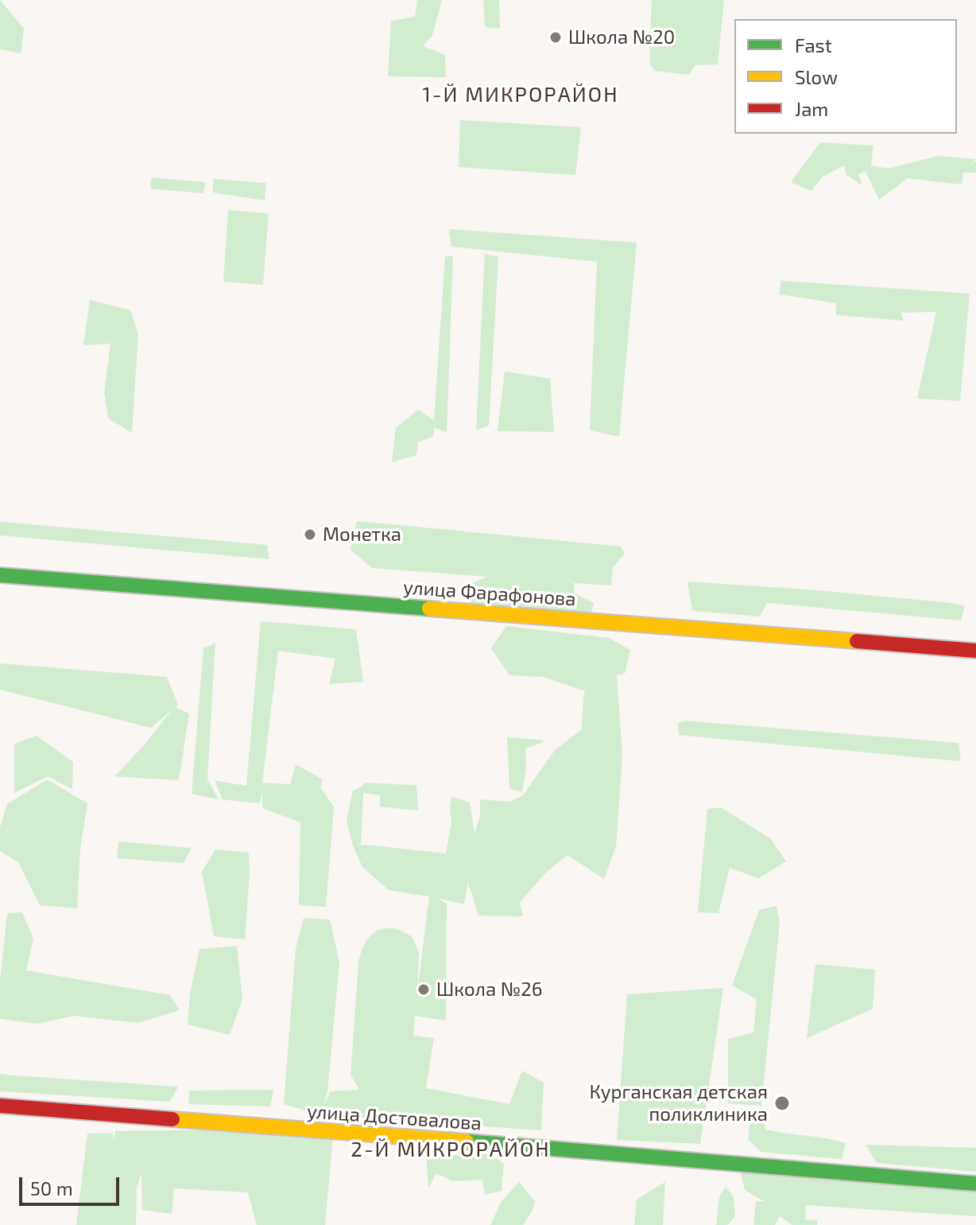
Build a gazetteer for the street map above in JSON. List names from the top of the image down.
{
  "streets": {
    "street": ["улица Фарафонова", "улица Достовалова"]
  },
  "districts": ["1-Й МИКРОРАЙОН", "2-Й МИКРОРАЙОН"],
  "places": [
    "Школа №20",
    "Монетка",
    "Школа №26",
    "Курганская детская поликлиника"
  ],
  "legend": ["Fast", "Slow", "Jam"],
  "scale_bar": "50 m"
}
